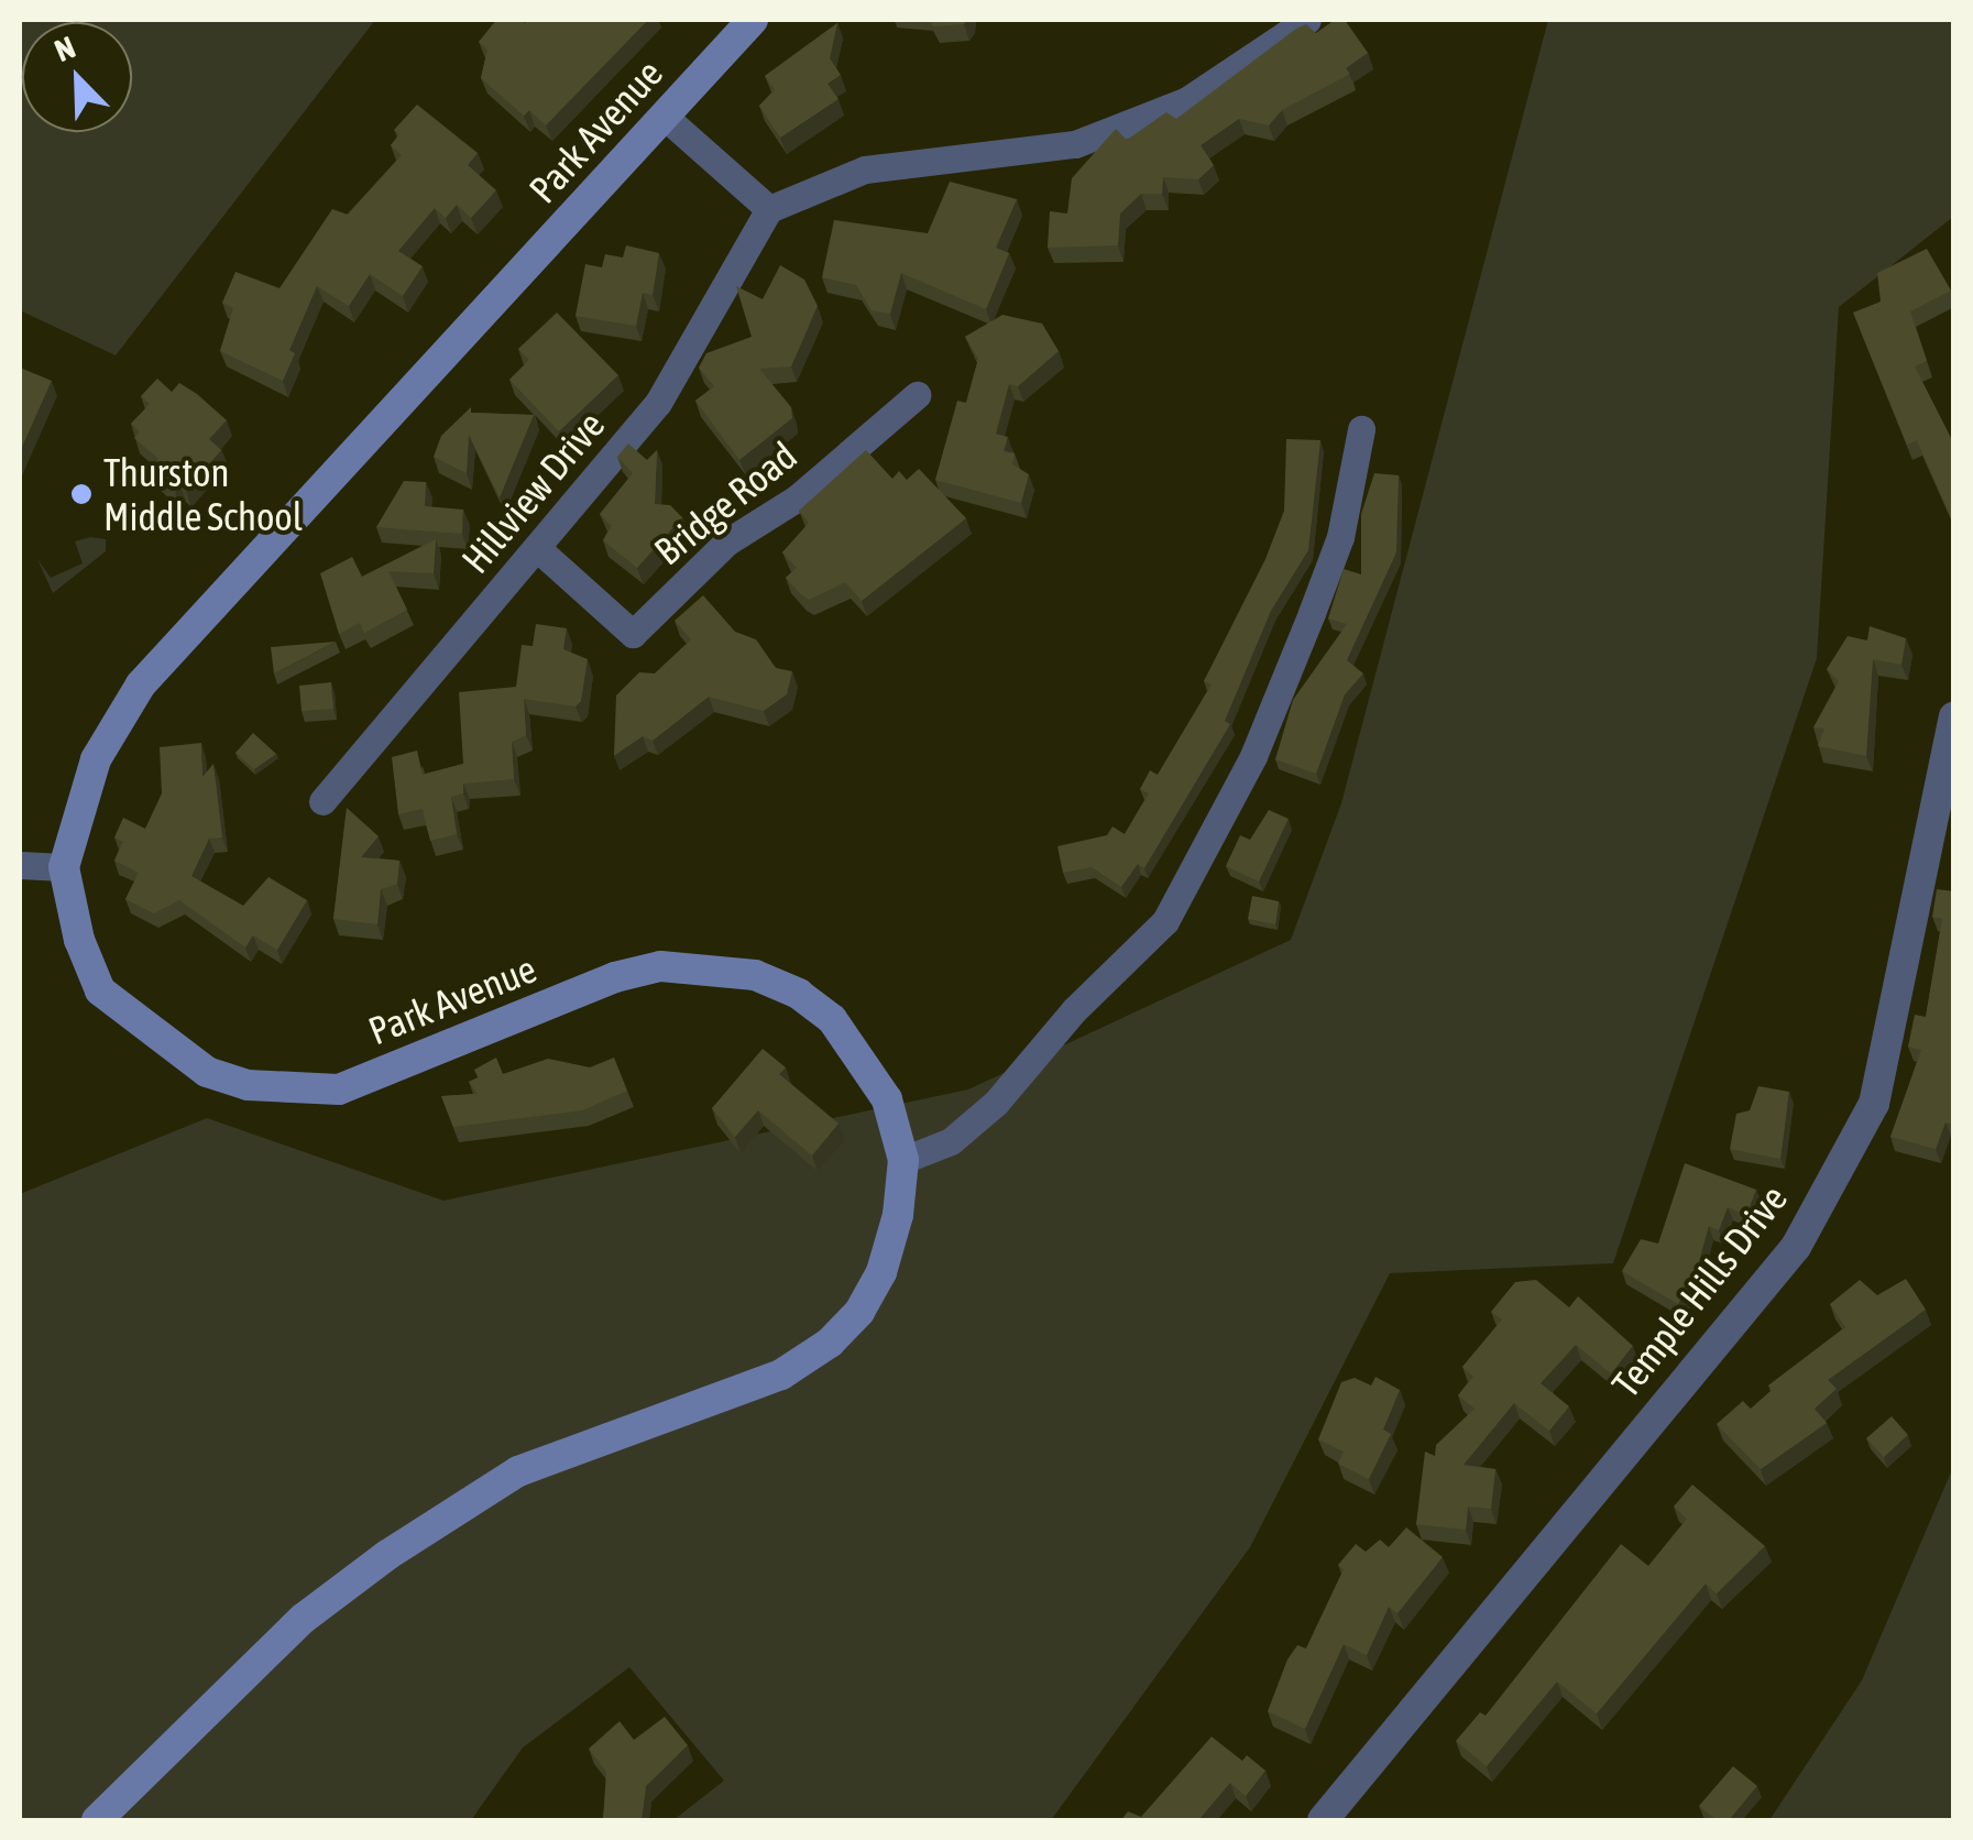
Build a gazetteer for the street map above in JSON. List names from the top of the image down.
{
  "streets": {
    "main road": ["Park Avenue"],
    "street": ["Hillview Drive", "Bridge Road", "Temple Hills Drive"]
  },
  "crossings": [
    ["Hillview Drive", "Bridge Road"]
  ],
  "places": ["Thurston Middle School"],
  "north": "top left"
}
